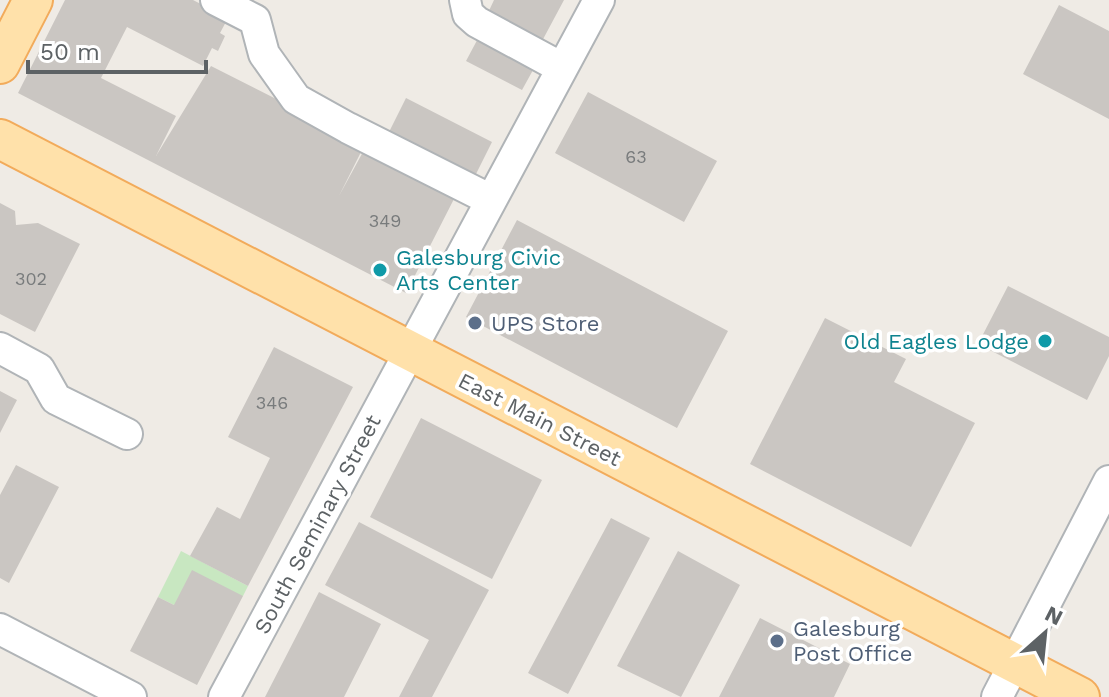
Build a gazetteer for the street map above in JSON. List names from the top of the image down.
{
  "streets": {
    "main road": ["East Main Street"],
    "street": ["South Seminary Street"]
  },
  "crossings": [
    ["East Main Street", "South Seminary Street"]
  ],
  "places": [
    "Galesburg Civic Arts Center",
    "UPS Store",
    "Old Eagles Lodge",
    "Galesburg Post Office"
  ],
  "house_numbers": [
    "63",
    "349",
    "302",
    "346"
  ],
  "scale_bar": "50 m",
  "north": "top right"
}
